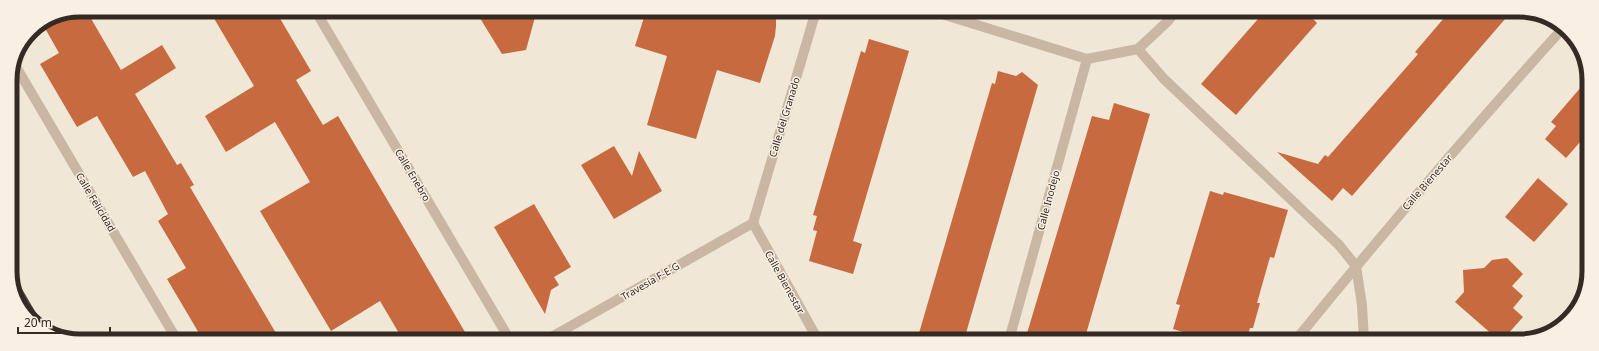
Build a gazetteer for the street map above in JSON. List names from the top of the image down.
{
  "streets": {
    "street": [
      "Calle del Granado",
      "Calle Enebro",
      "Calle Bienestar",
      "Calle Inodejo",
      "Calle Felicidad",
      "Travesía F-E-G"
    ]
  },
  "crossings": [
    ["Calle del Granado", "Calle Bienestar"],
    ["Calle del Granado", "Travesía F-E-G"],
    ["Calle Bienestar", "Travesía F-E-G"]
  ],
  "scale_bar": "20 m"
}
